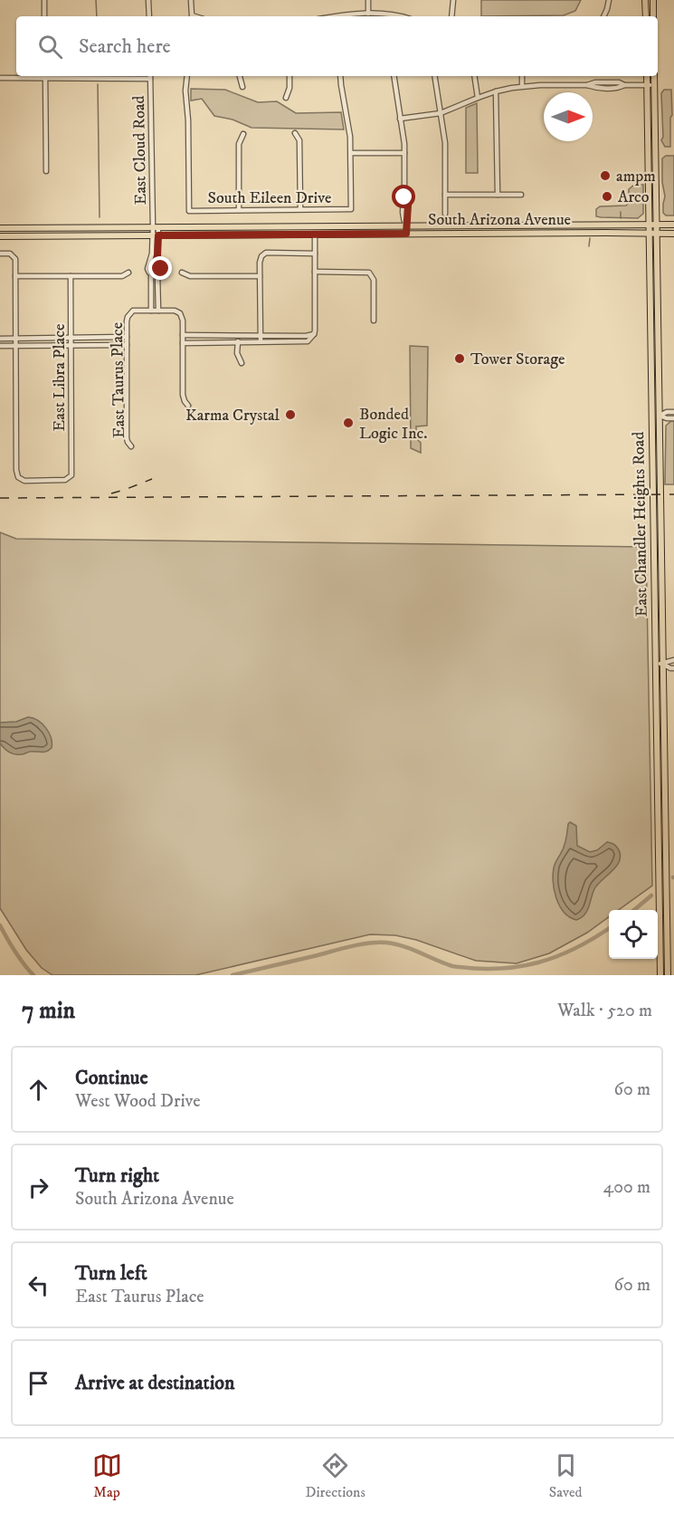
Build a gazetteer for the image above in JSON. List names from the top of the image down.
{
  "streets": {
    "main road": ["South Arizona Avenue", "East Chandler Heights Road"],
    "street": [
      "East Cloud Road",
      "South Eileen Drive",
      "East Libra Place",
      "East Taurus Place"
    ]
  },
  "crossings": [
    ["East Cloud Road", "South Arizona Avenue"],
    ["South Arizona Avenue", "East Chandler Heights Road"]
  ],
  "places": [
    "ampm",
    "Arco",
    "Tower Storage",
    "Karma Crystal",
    "Bonded Logic Inc."
  ],
  "north": "right",
  "page": {
    "search": "Search here",
    "heading": ["7 min", "Walk · 520 m"],
    "list": [
      ["Continue", "West Wood Drive", "60 m"],
      ["Turn right", "South Arizona Avenue", "400 m"],
      ["Turn left", "East Taurus Place", "60 m"],
      "Arrive at destination"
    ],
    "nav": ["Map", "Directions", "Saved"]
  }
}
